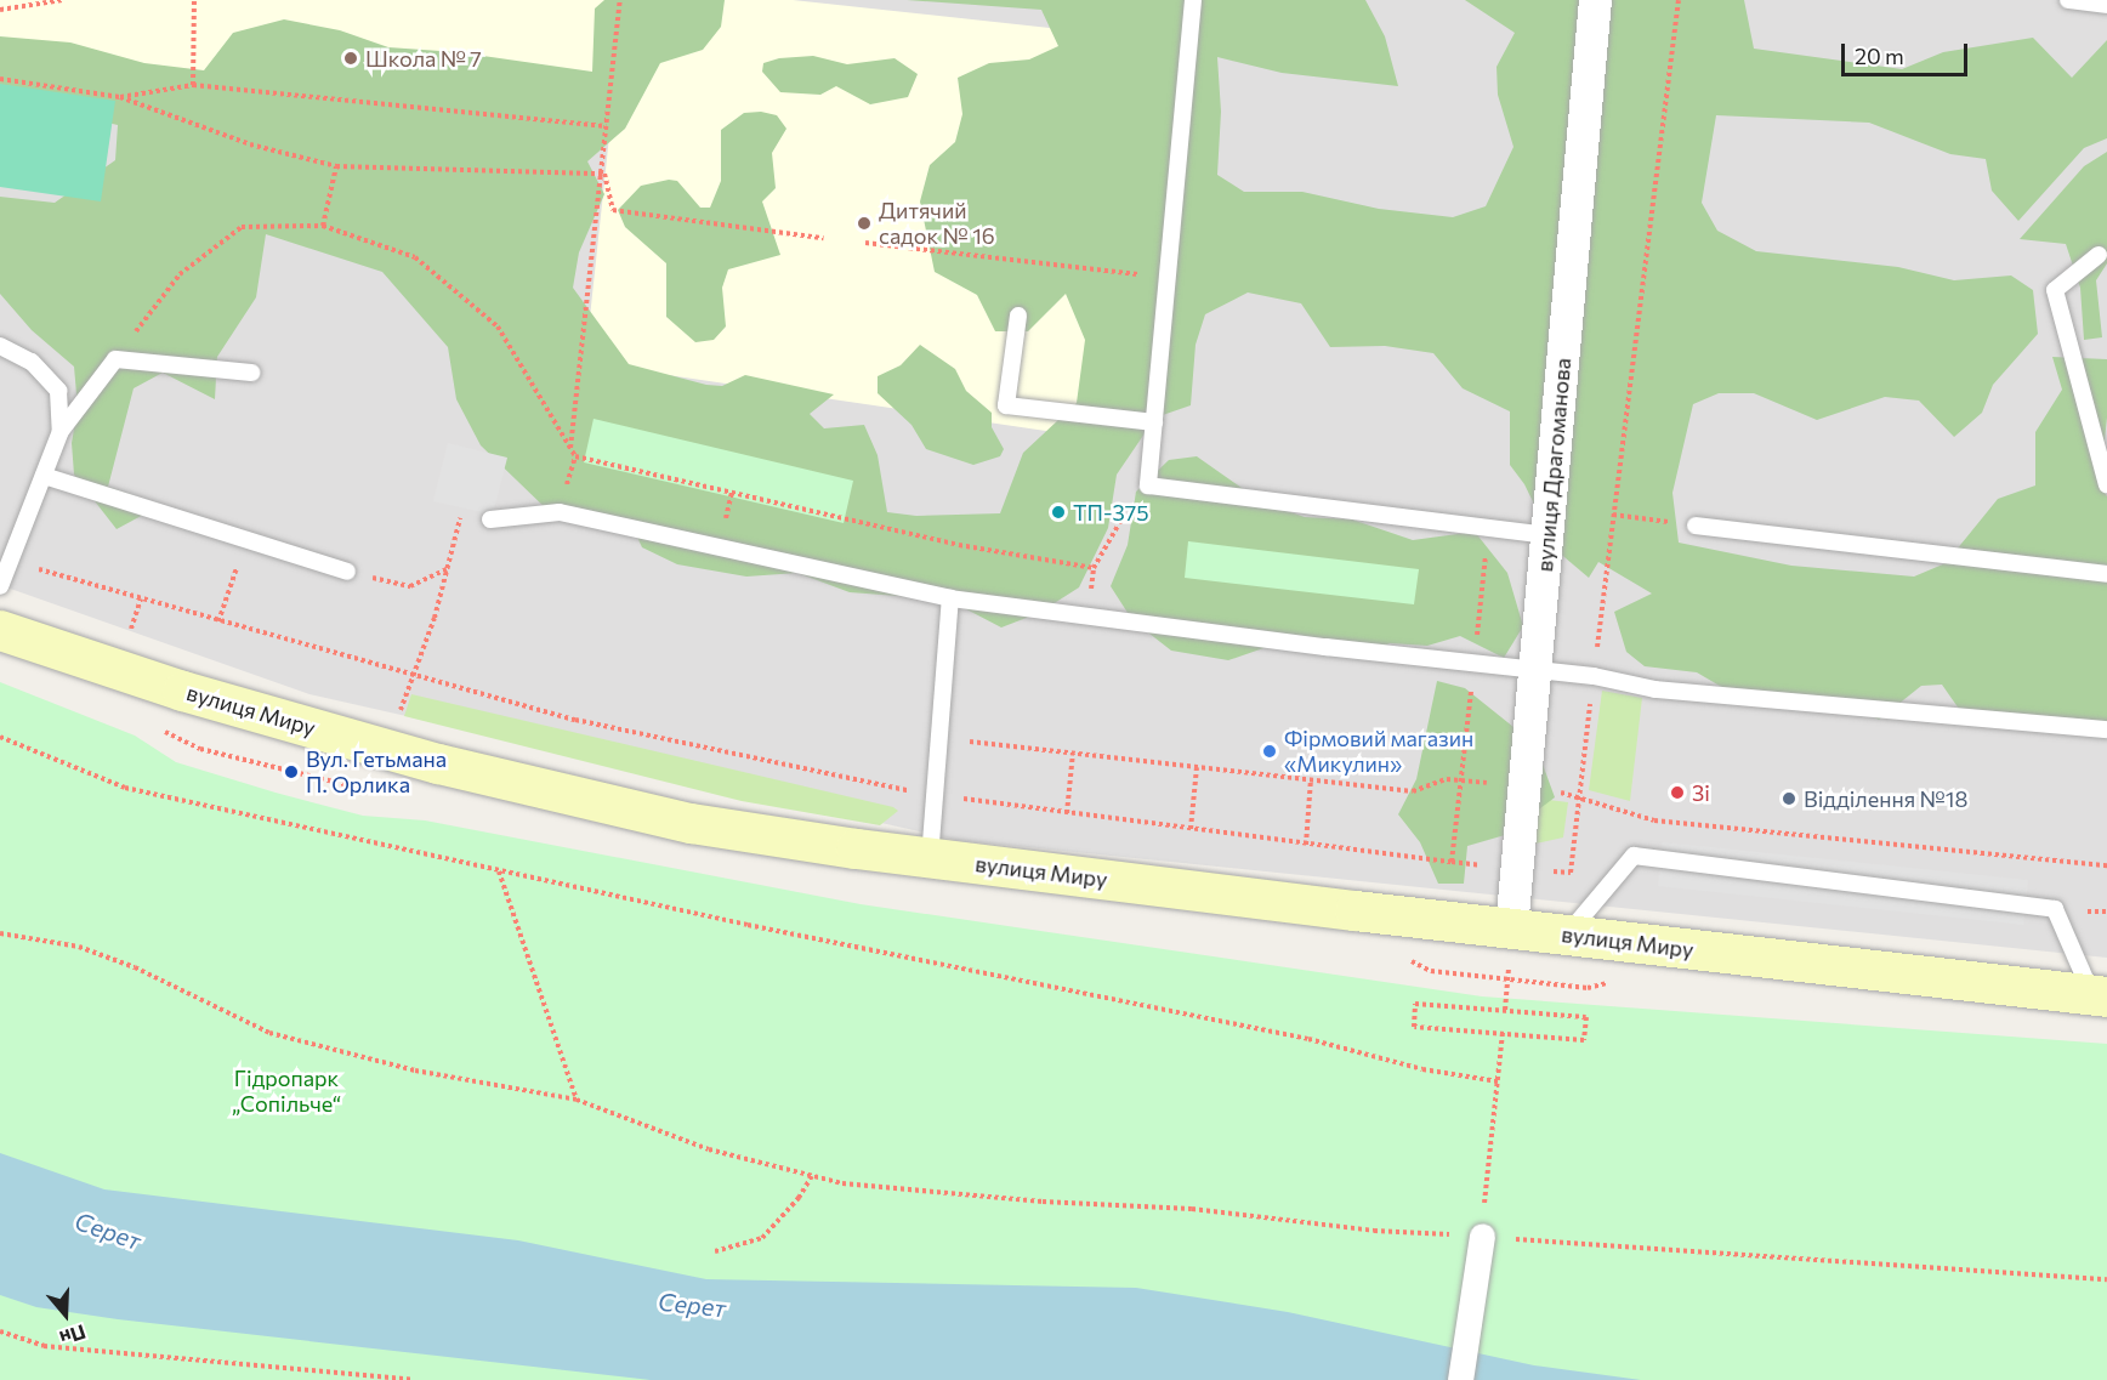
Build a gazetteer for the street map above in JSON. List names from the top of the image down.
{
  "streets": {
    "main road": ["вулиця Миру"],
    "street": ["вулиця Драгоманова"]
  },
  "crossings": [
    ["вулиця Драгоманова", "вулиця Миру"]
  ],
  "water": ["Серет"],
  "parks": ["Гідропарк „Сопільче“"],
  "places": [
    "Школа № 7",
    "Дитячий садок № 16",
    "ТП-375",
    "Фірмовий магазин «Микулин»",
    "Вул. Гетьмана П. Орлика",
    "3і",
    "Відділення №18"
  ],
  "scale_bar": "20 m",
  "north": "bottom"
}
